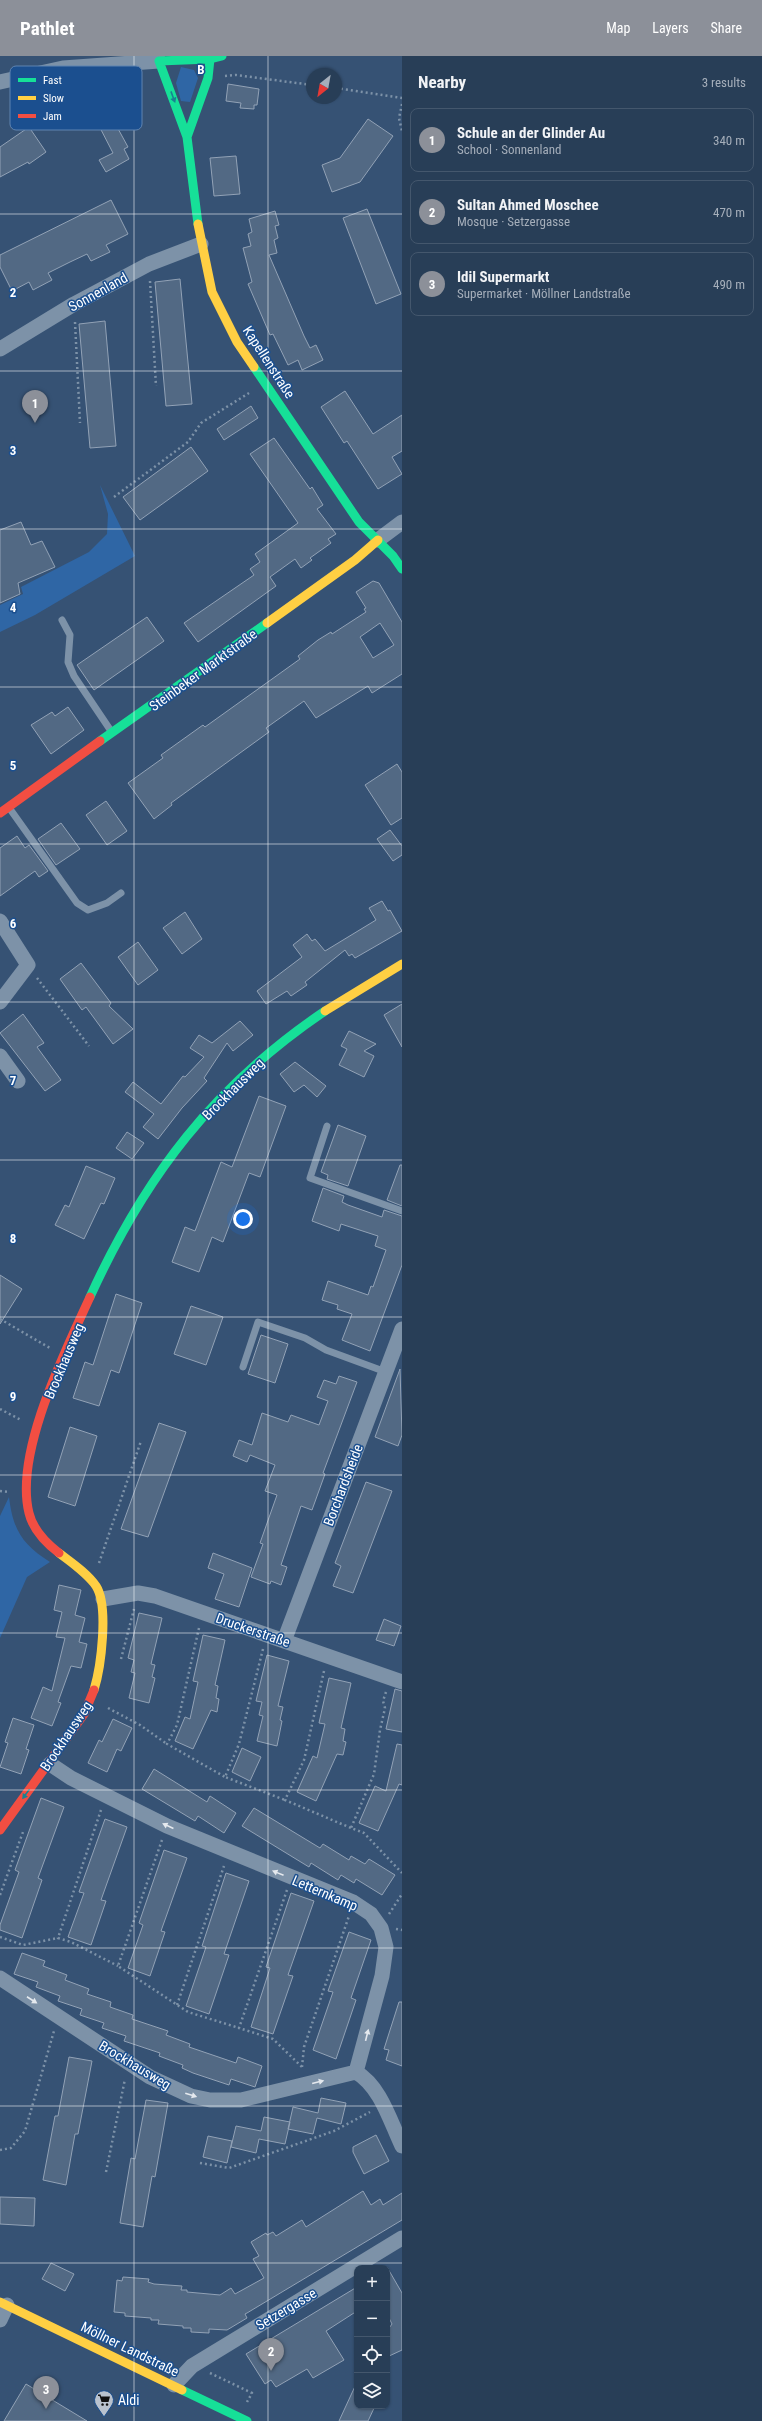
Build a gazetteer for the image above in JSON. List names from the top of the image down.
{
  "streets": {
    "street": [
      "Sonnenland",
      "Kapellenstraße",
      "Steinbeker Marktstraße",
      "Brockhausweg",
      "Borchardsheide",
      "Druckerstraße",
      "Letternkamp",
      "Setzergasse",
      "Möllner Landstraße"
    ]
  },
  "crossings": [
    ["Sonnenland", "Kapellenstraße"],
    ["Kapellenstraße", "Steinbeker Marktstraße"],
    ["Brockhausweg", "Druckerstraße"],
    ["Brockhausweg", "Letternkamp"],
    ["Borchardsheide", "Druckerstraße"],
    ["Setzergasse", "Möllner Landstraße"]
  ],
  "places": {
    "supermarket": ["Aldi"]
  },
  "legend": ["Fast", "Slow", "Jam"],
  "north": "bottom left",
  "page": {
    "header": "Pathlet",
    "nav": ["Map", "Layers", "Share"],
    "heading": ["Nearby", "3 results"],
    "list": [
      {
        "mark": "1",
        "name": "Schule an der Glinder Au",
        "note": "School · Sonnenland",
        "value": "340 m"
      },
      {
        "mark": "2",
        "name": "Sultan Ahmed Moschee",
        "note": "Mosque · Setzergasse",
        "value": "470 m"
      },
      {
        "mark": "3",
        "name": "Idil Supermarkt",
        "note": "Supermarket · Möllner Landstraße",
        "value": "490 m"
      }
    ],
    "pins": ["1", "2", "3"],
    "map_buttons": ["+", "−"]
  },
  "grid": {
    "columns": ["B"],
    "rows": [
      "2",
      "3",
      "4",
      "5",
      "6",
      "7",
      "8",
      "9"
    ]
  }
}
